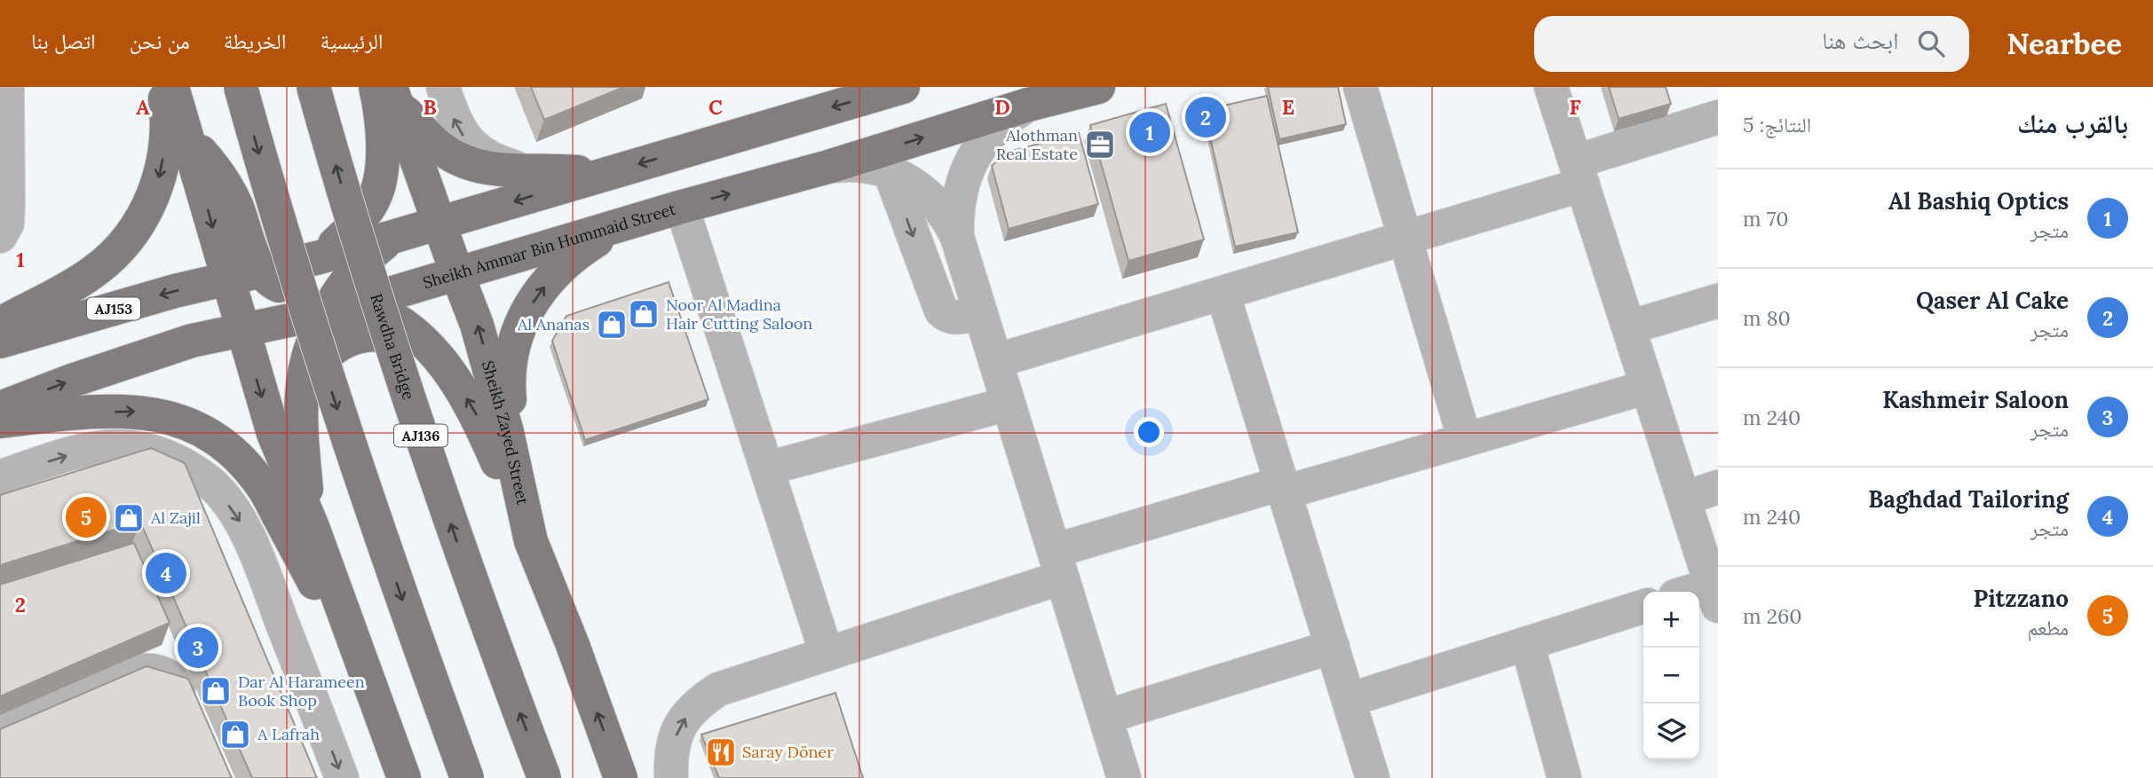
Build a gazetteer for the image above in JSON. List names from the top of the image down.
{
  "streets": {
    "main road": [
      "Sheikh Ammar Bin Hummaid Street",
      "AJ153",
      "Rawdha Bridge",
      "Sheikh Zayed Street",
      "AJ136"
    ]
  },
  "crossings": [
    ["Sheikh Ammar Bin Hummaid Street", "Sheikh Zayed Street"]
  ],
  "places": {
    "office": ["Alothman Real Estate"],
    "shop": [
      "Noor Al Madina Hair Cutting Saloon",
      "Al Ananas",
      "Al Zajil",
      "Dar Al Harameen Book Shop",
      "A Lafrah"
    ],
    "restaurant": ["Saray Döner"]
  },
  "page": {
    "header": "Nearbee",
    "search": "ابحث هنا",
    "nav": [
      "الرئيسية",
      "الخريطة",
      "من نحن",
      "اتصل بنا"
    ],
    "heading": ["بالقرب منك", "النتائج: 5"],
    "pins": [
      "2",
      "1",
      "5",
      "4",
      "3"
    ],
    "list": [
      {
        "mark": "1",
        "name": "Al Bashiq Optics",
        "note": "متجر",
        "value": "70 m"
      },
      {
        "mark": "2",
        "name": "Qaser Al Cake",
        "note": "متجر",
        "value": "80 m"
      },
      {
        "mark": "3",
        "name": "Kashmeir Saloon",
        "note": "متجر",
        "value": "240 m"
      },
      {
        "mark": "4",
        "name": "Baghdad Tailoring",
        "note": "متجر",
        "value": "240 m"
      },
      {
        "mark": "5",
        "name": "Pitzzano",
        "note": "مطعم",
        "value": "260 m"
      }
    ],
    "map_buttons": ["+", "−"]
  },
  "grid": {
    "columns": [
      "A",
      "B",
      "C",
      "D",
      "E",
      "F"
    ],
    "rows": ["1", "2"]
  }
}
